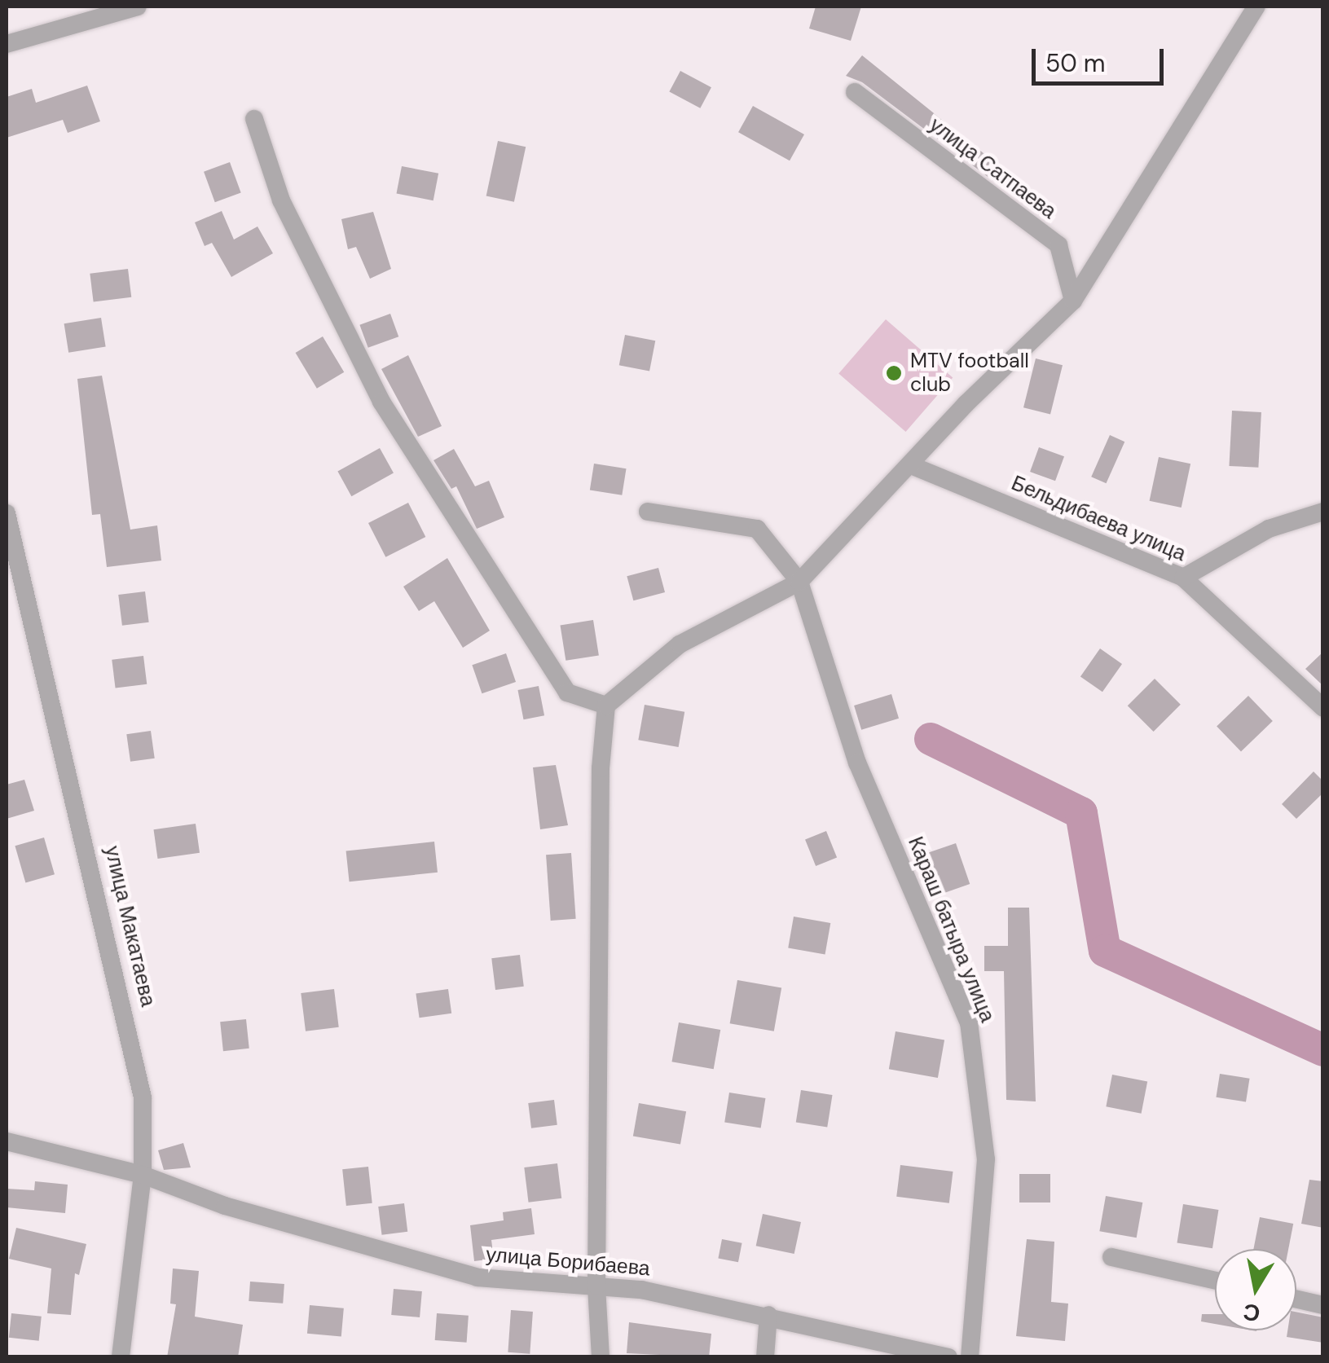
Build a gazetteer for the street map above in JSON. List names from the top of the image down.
{
  "streets": {
    "street": [
      "улица Сатпаева",
      "Бельдибаева улица",
      "улица Макатаева",
      "Караш батыра улица",
      "улица Борибаева"
    ]
  },
  "crossings": [
    ["улица Макатаева", "улица Борибаева"]
  ],
  "places": ["MTV football club"],
  "scale_bar": "50 m",
  "north": "bottom"
}
